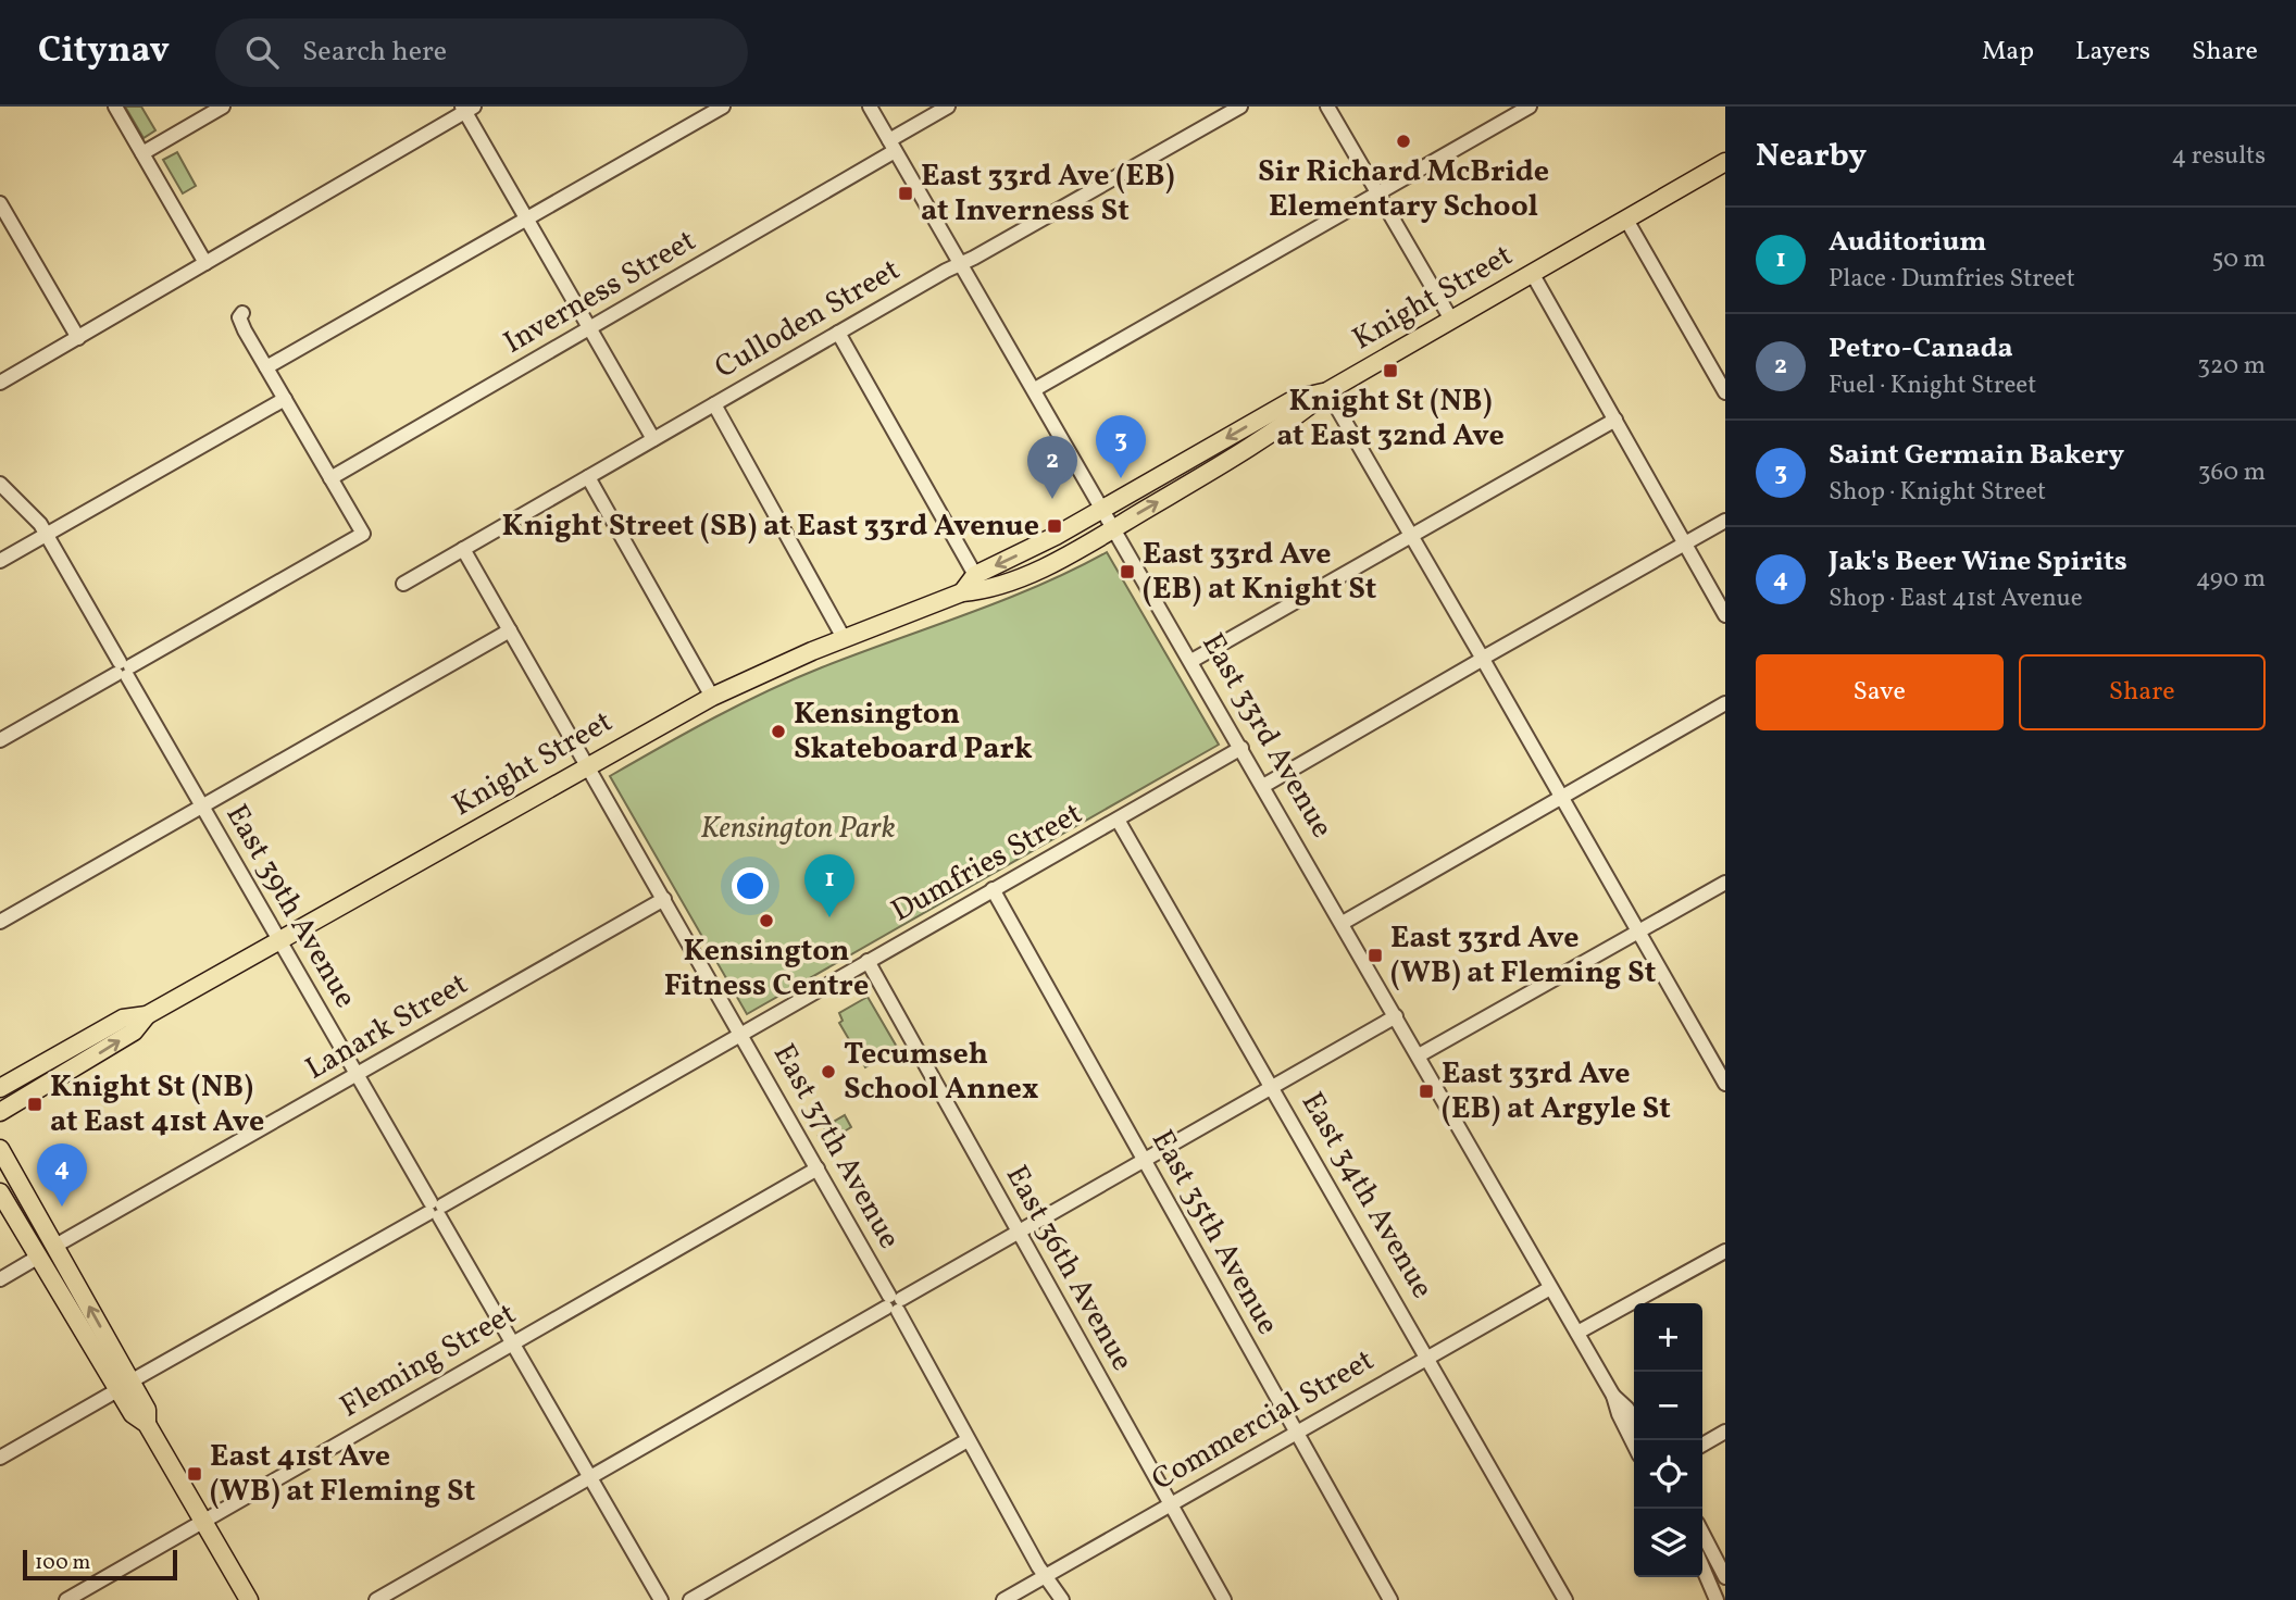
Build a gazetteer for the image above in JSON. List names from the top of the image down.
{
  "streets": {
    "main road": ["Knight Street"],
    "street": [
      "Inverness Street",
      "Culloden Street",
      "East 33rd Avenue",
      "Dumfries Street",
      "East 39th Avenue",
      "Lanark Street",
      "East 37th Avenue",
      "East 34th Avenue",
      "East 35th Avenue",
      "East 36th Avenue",
      "Fleming Street",
      "Commercial Street"
    ]
  },
  "crossings": [
    ["Inverness Street", "East 33rd Avenue"],
    ["Knight Street", "East 33rd Avenue"],
    ["Knight Street", "East 39th Avenue"],
    ["Knight Street", "East 37th Avenue"],
    ["Culloden Street", "East 33rd Avenue"],
    ["Culloden Street", "East 37th Avenue"],
    ["East 33rd Avenue", "Dumfries Street"],
    ["East 33rd Avenue", "Commercial Street"],
    ["Dumfries Street", "East 39th Avenue"],
    ["Dumfries Street", "East 37th Avenue"],
    ["Dumfries Street", "East 34th Avenue"],
    ["Dumfries Street", "East 35th Avenue"],
    ["Dumfries Street", "East 36th Avenue"],
    ["East 39th Avenue", "Lanark Street"],
    ["East 39th Avenue", "Fleming Street"],
    ["Lanark Street", "East 37th Avenue"],
    ["East 37th Avenue", "Fleming Street"],
    ["East 37th Avenue", "Commercial Street"],
    ["East 34th Avenue", "Commercial Street"],
    ["East 35th Avenue", "Commercial Street"],
    ["East 36th Avenue", "Commercial Street"]
  ],
  "parks": ["Kensington Park"],
  "places": {
    "other": [
      "Sir Richard McBride Elementary School",
      "Kensington Skateboard Park",
      "Kensington Fitness Centre",
      "Tecumseh School Annex"
    ],
    "transit": [
      "East 33rd Ave (EB) at Inverness St",
      "Knight St (NB) at East 32nd Ave",
      "Knight Street (SB) at East 33rd Avenue",
      "East 33rd Ave (EB) at Knight St",
      "East 33rd Ave (WB) at Fleming St",
      "East 33rd Ave (EB) at Argyle St",
      "Knight St (NB) at East 41st Ave",
      "East 41st Ave (WB) at Fleming St"
    ]
  },
  "scale_bar": "100 m",
  "page": {
    "header": "Citynav",
    "search": "Search here",
    "nav": ["Map", "Layers", "Share"],
    "heading": ["Nearby", "4 results"],
    "list": [
      {
        "mark": "1",
        "name": "Auditorium",
        "note": "Place · Dumfries Street",
        "value": "50 m"
      },
      {
        "mark": "2",
        "name": "Petro-Canada",
        "note": "Fuel · Knight Street",
        "value": "320 m"
      },
      {
        "mark": "3",
        "name": "Saint Germain Bakery",
        "note": "Shop · Knight Street",
        "value": "360 m"
      },
      {
        "mark": "4",
        "name": "Jak's Beer Wine Spirits",
        "note": "Shop · East 41st Avenue",
        "value": "490 m"
      }
    ],
    "pins": [
      "3",
      "2",
      "1",
      "4"
    ],
    "buttons": ["Save", "Share"],
    "map_buttons": ["+", "−"],
    "scale": "100 m"
  }
}
